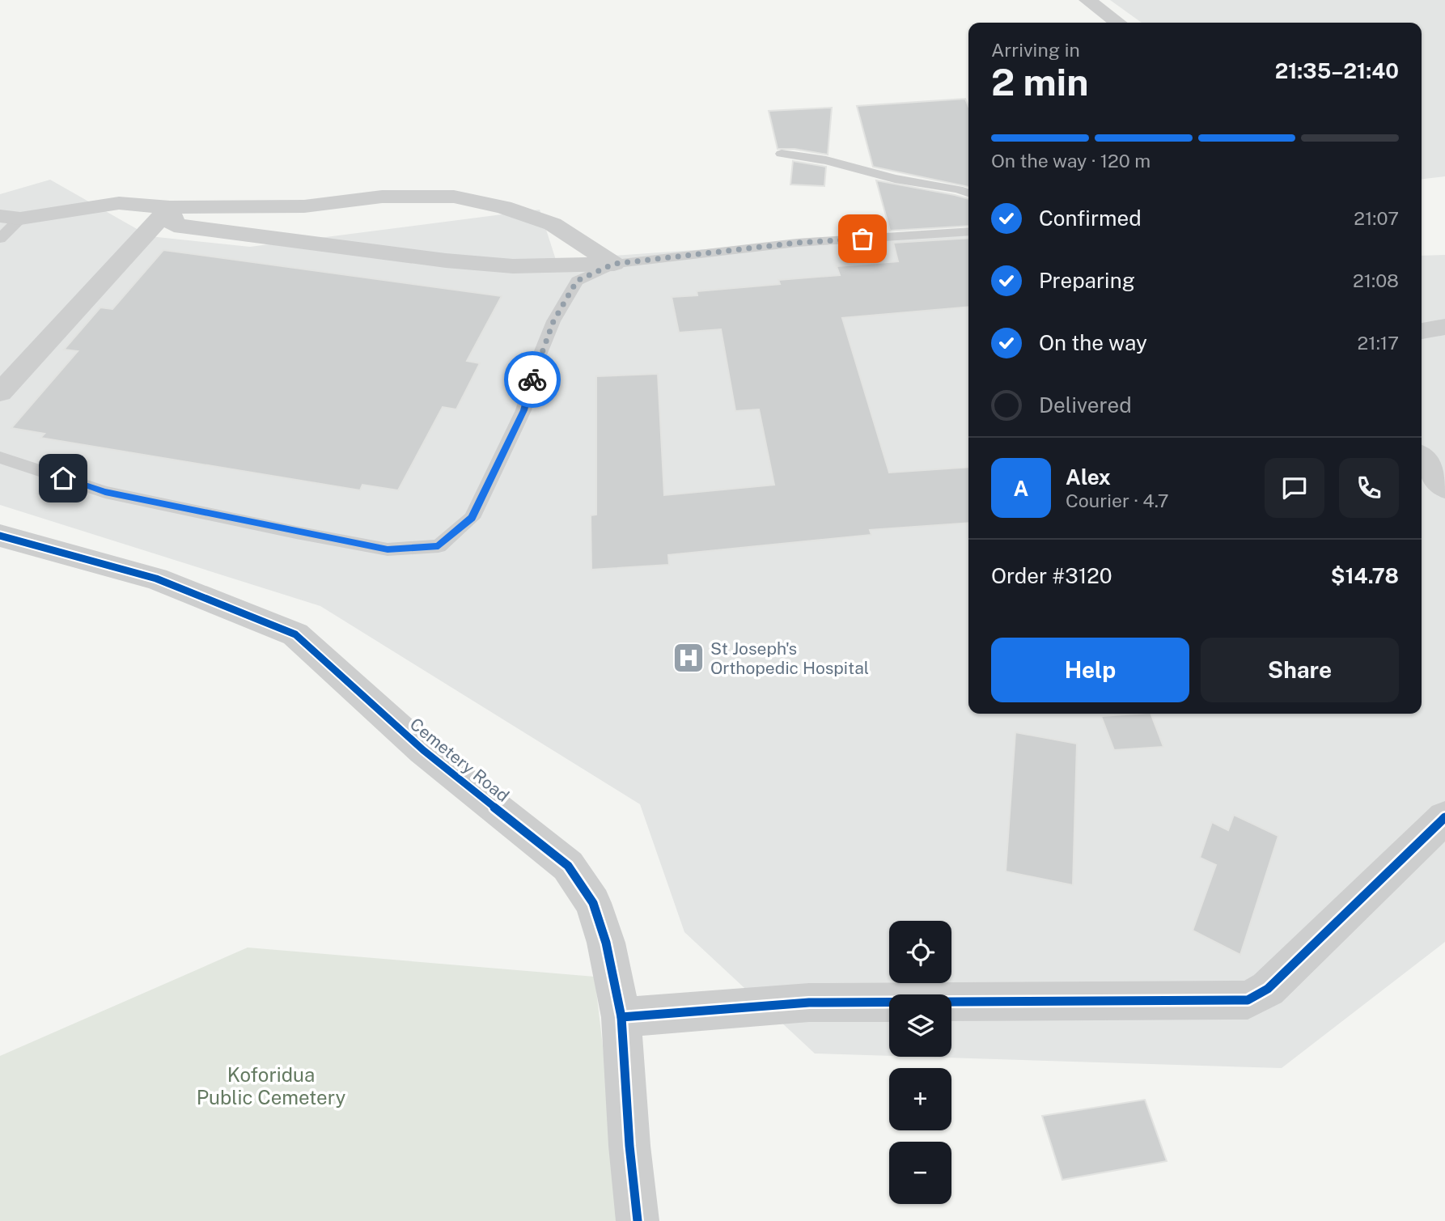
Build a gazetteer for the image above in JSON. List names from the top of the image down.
{
  "streets": {
    "street": ["Cemetery Road"]
  },
  "parks": ["Koforidua Public Cemetery"],
  "places": {
    "hospital": ["St Joseph's Orthopedic Hospital"]
  },
  "page": {
    "heading": ["2 min", "Arriving in", "21:35–21:40"],
    "panel": [
      "Alex",
      "Courier · 4.7",
      "Order #3120",
      "$14.78"
    ],
    "bar": "On the way · 120 m",
    "list": [
      ["Confirmed", "21:07"],
      ["Preparing", "21:08"],
      ["On the way", "21:17"],
      "Delivered"
    ],
    "round": "A",
    "buttons": ["Help", "Share"],
    "map_buttons": ["+", "−"]
  }
}
